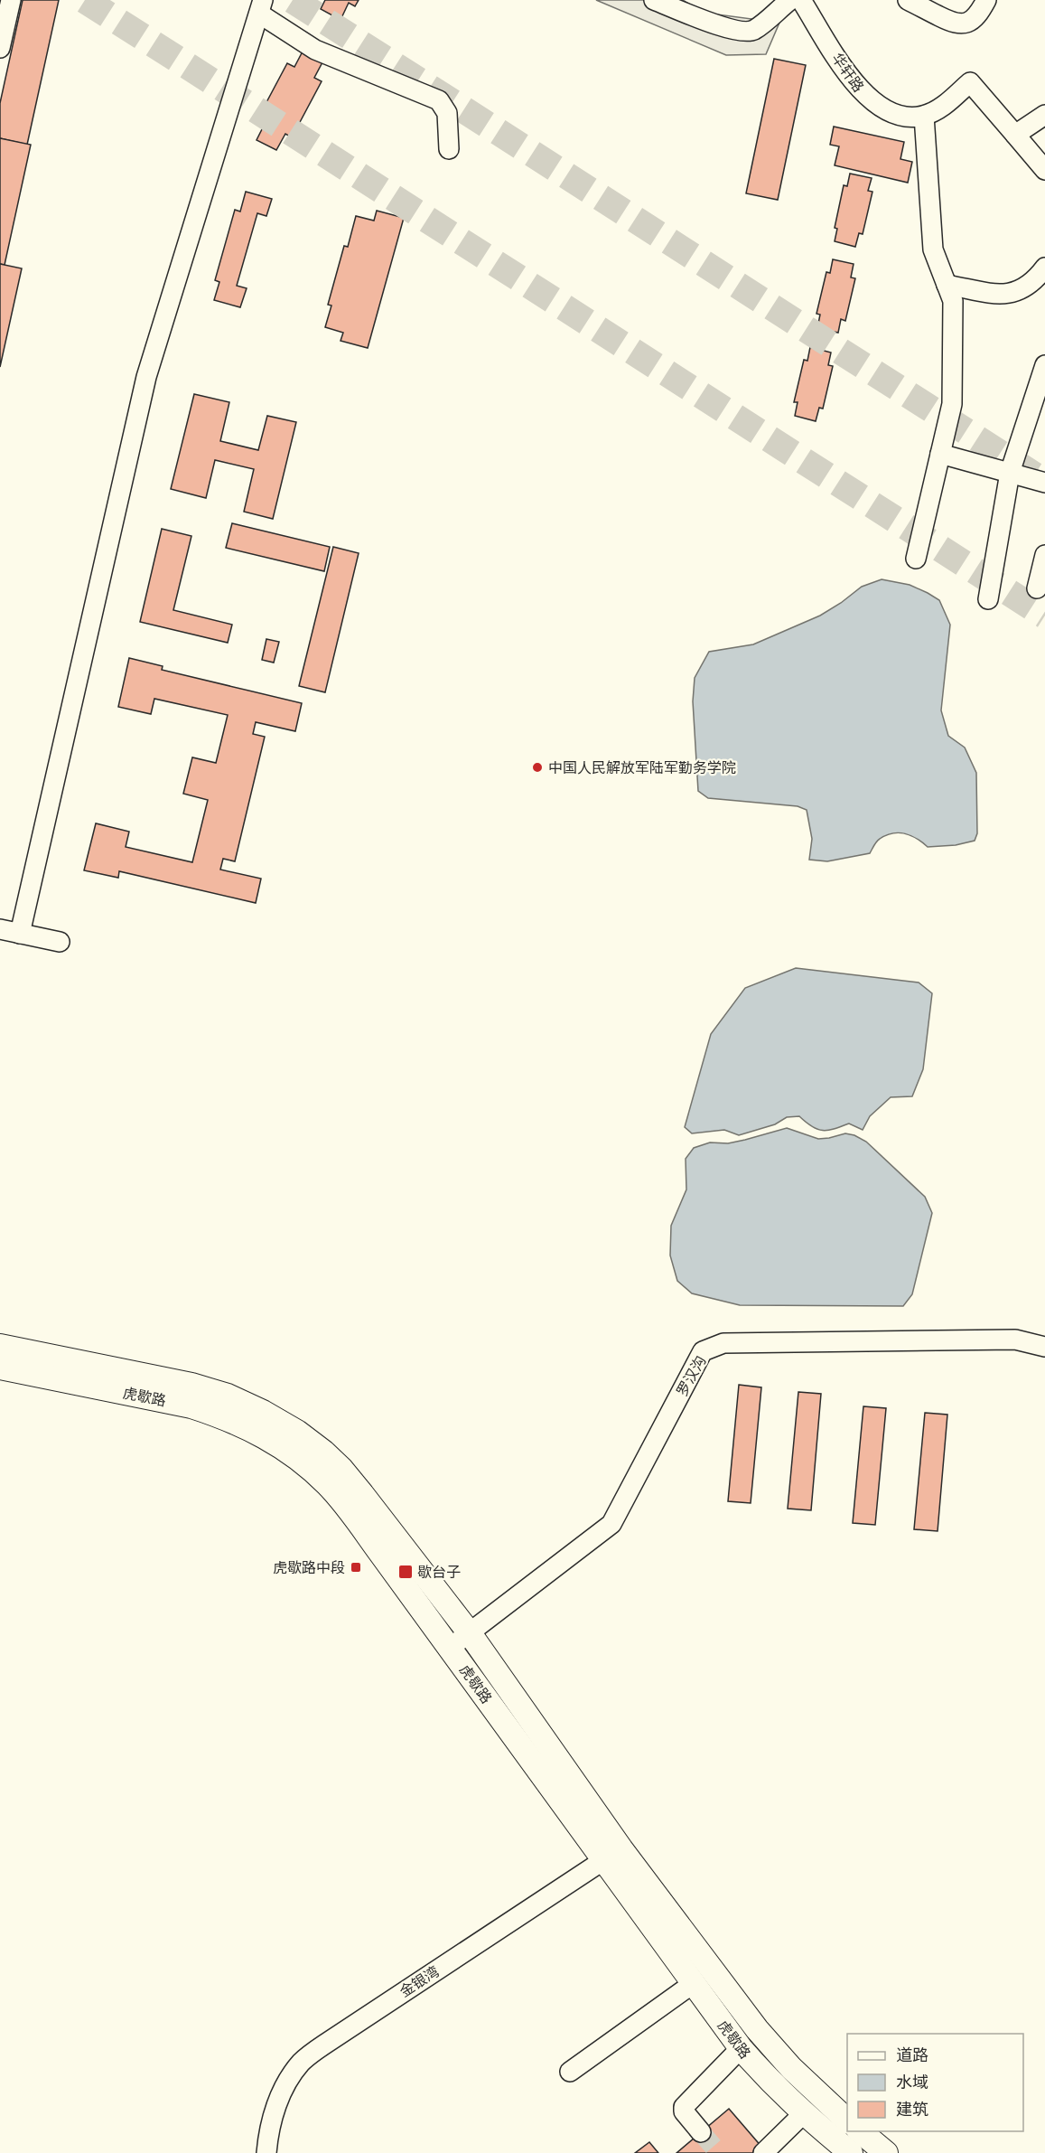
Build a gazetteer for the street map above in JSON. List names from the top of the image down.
{
  "streets": {
    "main road": ["虎歇路"],
    "street": ["华轩路", "罗汉沟", "金银湾"]
  },
  "crossings": [
    ["罗汉沟", "虎歇路"],
    ["虎歇路", "金银湾"]
  ],
  "places": {
    "other": ["中国人民解放军陆军勤务学院"],
    "transit": ["虎歇路中段", "歇台子"]
  },
  "legend": ["道路", "水域", "建筑"]
}
